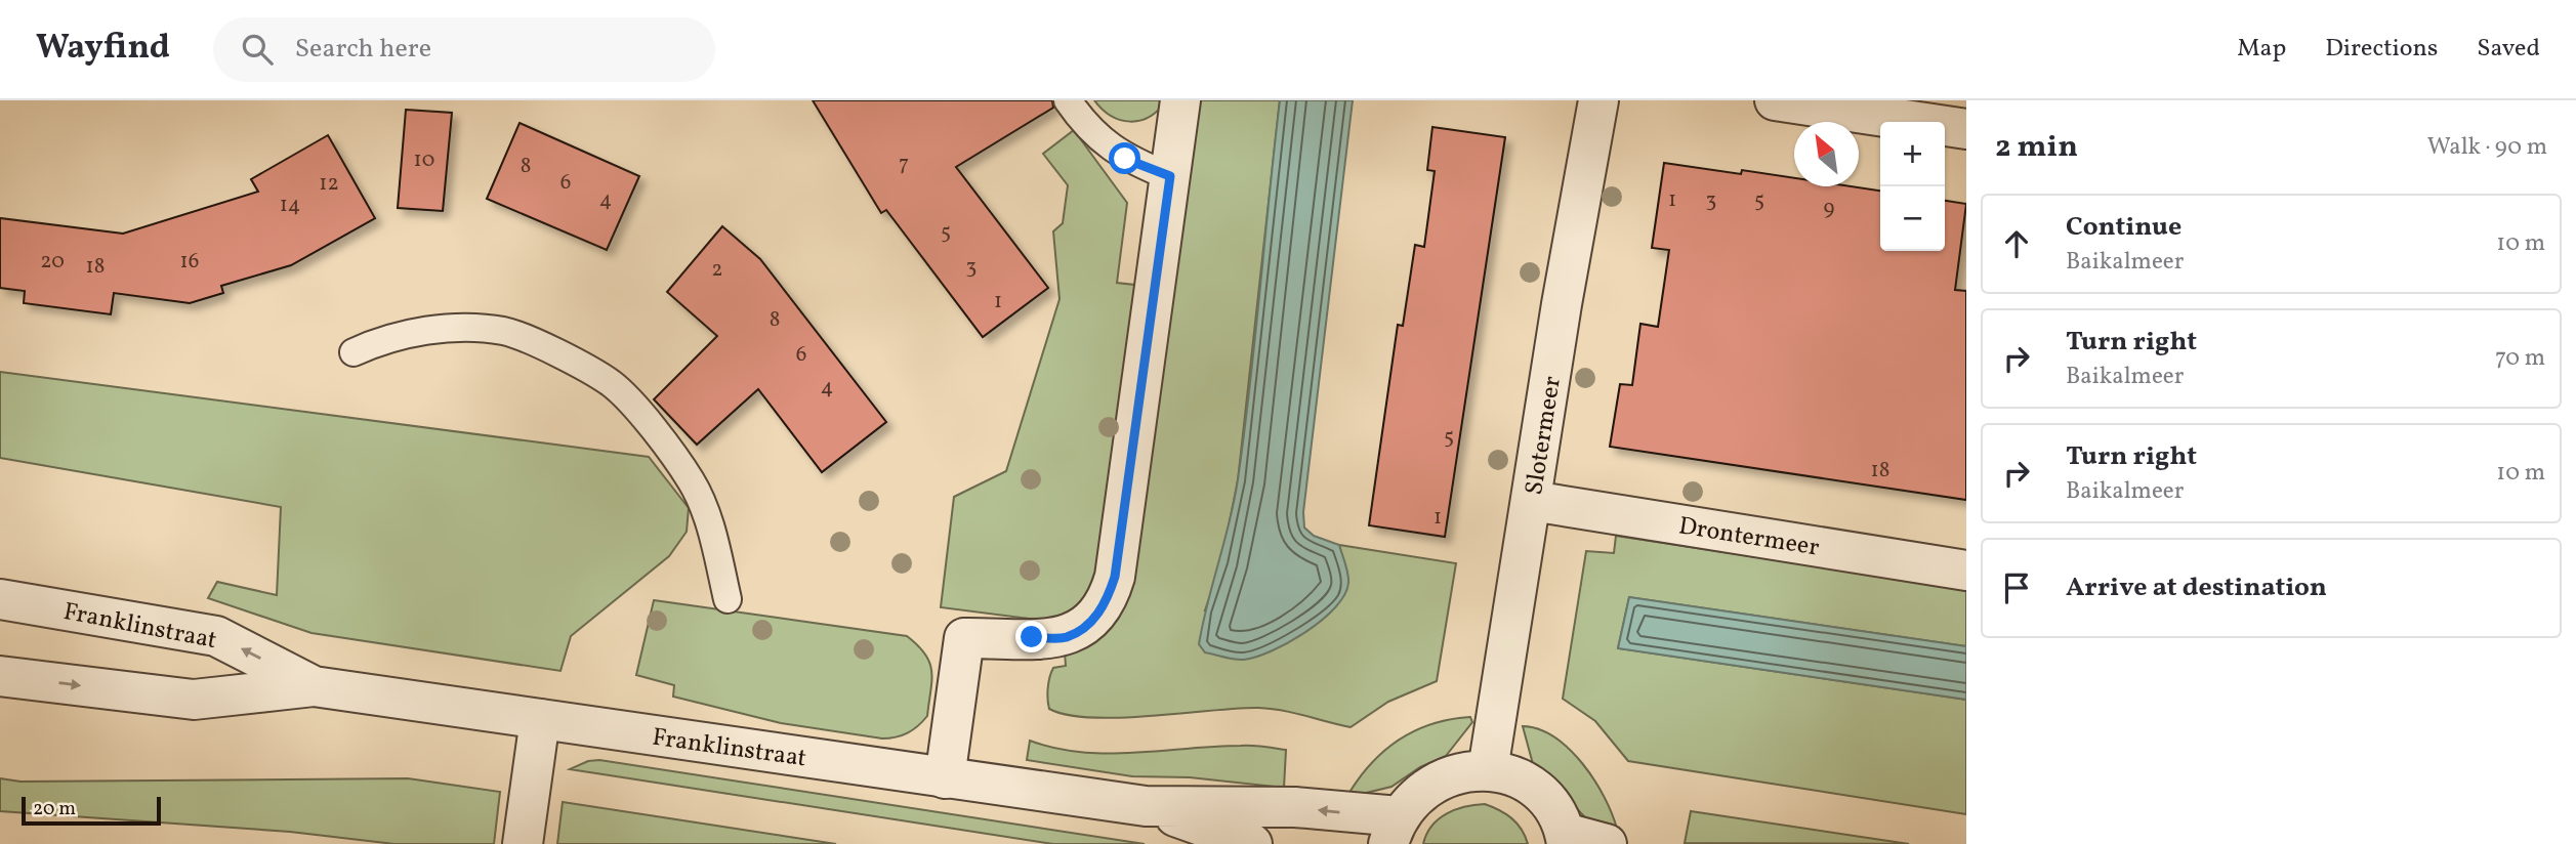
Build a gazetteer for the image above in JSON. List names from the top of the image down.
{
  "streets": {
    "street": ["Slotermeer", "Drontermeer", "Franklinstraat"]
  },
  "crossings": [
    ["Slotermeer", "Drontermeer"]
  ],
  "house_numbers": [
    "10",
    "7",
    "8",
    "6",
    "12",
    "4",
    "1",
    "3",
    "5",
    "14",
    "9",
    "5",
    "20",
    "16",
    "18",
    "3",
    "2",
    "1",
    "8",
    "6",
    "4",
    "5",
    "18",
    "1"
  ],
  "scale_bar": "20 m",
  "north": "top left",
  "page": {
    "header": "Wayfind",
    "search": "Search here",
    "nav": ["Map", "Directions", "Saved"],
    "heading": ["2 min", "Walk · 90 m"],
    "map_buttons": ["+", "−"],
    "list": [
      ["Continue", "Baikalmeer", "10 m"],
      ["Turn right", "Baikalmeer", "70 m"],
      ["Turn right", "Baikalmeer", "10 m"],
      "Arrive at destination"
    ],
    "scale": "20 m"
  }
}
